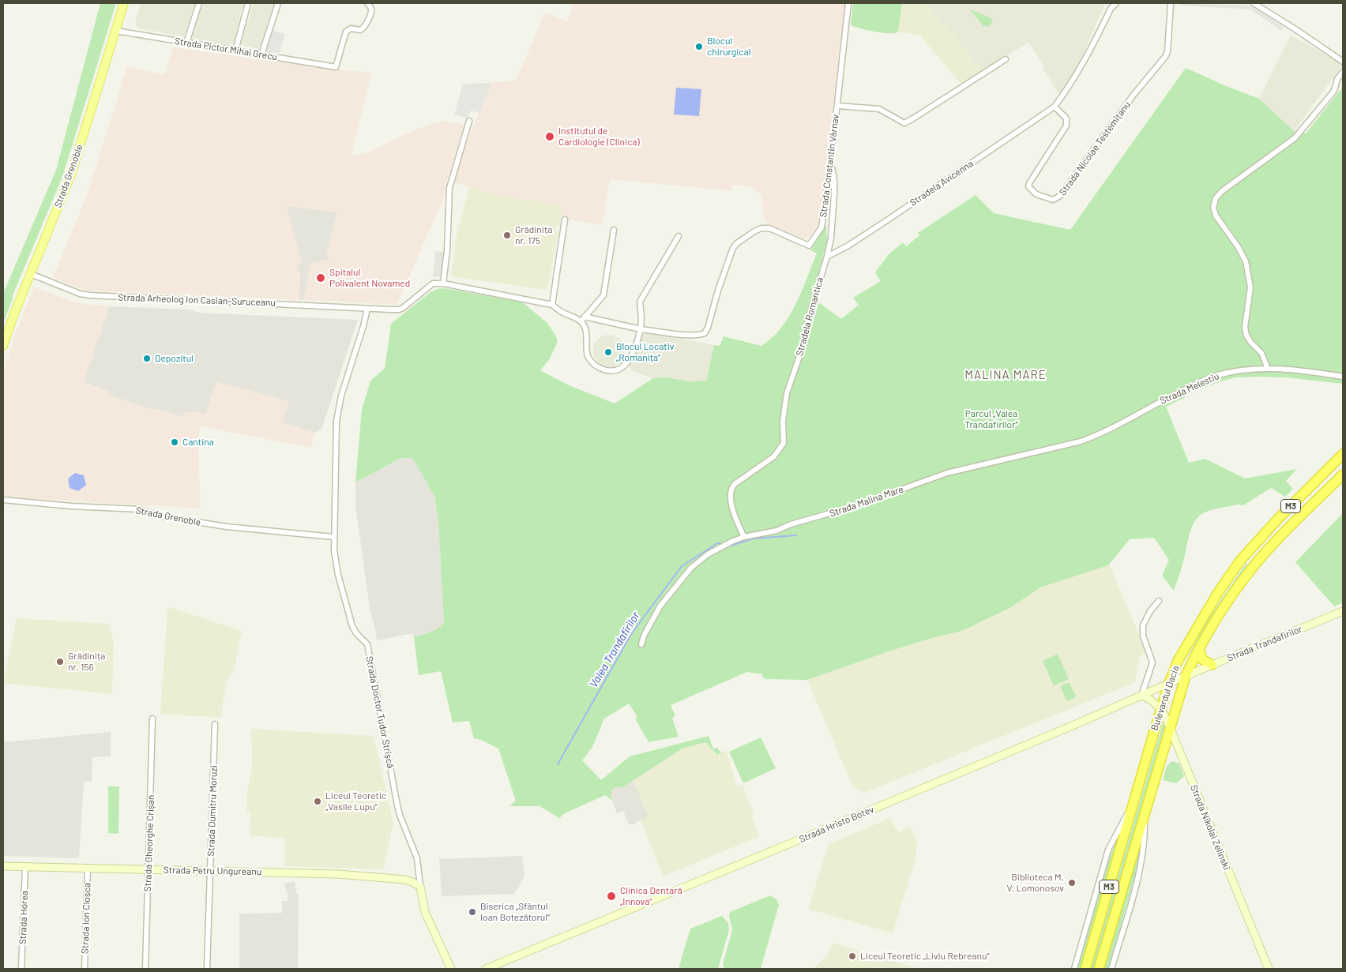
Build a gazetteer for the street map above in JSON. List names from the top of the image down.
{
  "streets": {
    "highway": ["M3", "Bulevardul Dacia"],
    "main road": [
      "Strada Grenoble",
      "Strada Trandafirilor",
      "Strada Doctor Tudor Strișcă",
      "Strada Hristo Botev",
      "Strada Nikolai Zelinski",
      "Strada Petru Ungureanu"
    ],
    "street": [
      "Strada Pictor Mihai Grecu",
      "Strada Nicolae Testemițanu",
      "Strada Constantin Vârnav",
      "Stradela Avicenna",
      "Strada Arheolog Ion Casian-Suruceanu",
      "Stradela Romantica",
      "Strada Melestiu",
      "Strada Malina Mare",
      "Strada Dumitru Moruzi",
      "Strada Gheorghe Crișan",
      "Strada Horea",
      "Strada Ion Cloșca"
    ]
  },
  "crossings": [
    ["Strada Pictor Mihai Grecu", "Strada Grenoble"],
    ["Strada Nicolae Testemițanu", "Stradela Avicenna"],
    ["Strada Constantin Vârnav", "Stradela Romantica"],
    ["Strada Grenoble", "Strada Arheolog Ion Casian-Suruceanu"],
    ["Strada Grenoble", "Strada Doctor Tudor Strișcă"],
    ["Stradela Avicenna", "Stradela Romantica"],
    ["Strada Arheolog Ion Casian-Suruceanu", "Strada Doctor Tudor Strișcă"],
    ["Stradela Romantica", "Strada Malina Mare"],
    ["Strada Melestiu", "Strada Malina Mare"],
    ["Strada Trandafirilor", "Bulevardul Dacia"],
    ["Strada Trandafirilor", "Strada Hristo Botev"],
    ["Bulevardul Dacia", "Strada Hristo Botev"],
    ["Bulevardul Dacia", "Strada Nikolai Zelinski"],
    ["Strada Doctor Tudor Strișcă", "Strada Petru Ungureanu"],
    ["Strada Dumitru Moruzi", "Strada Petru Ungureanu"],
    ["Strada Hristo Botev", "Strada Nikolai Zelinski"],
    ["Strada Gheorghe Crișan", "Strada Petru Ungureanu"],
    ["Strada Petru Ungureanu", "Strada Horea"],
    ["Strada Petru Ungureanu", "Strada Ion Cloșca"]
  ],
  "districts": ["MALINA MARE"],
  "water": ["Valea Trandafirilor"],
  "parks": ["Parcul „Valea Trandafirilor”"],
  "places": [
    "Blocul chirurgical",
    "Institutul de Cardiologie (Clinica)",
    "Grădinița nr. 175",
    "Spitalul Polivalent Novamed",
    "Blocul Locativ „Romanița”",
    "Depozitul",
    "Cantina",
    "Grădinița nr. 156",
    "Liceul Teoretic „Vasile Lupu“",
    "Biblioteca M. V. Lomonosov",
    "Clinica Dentară „Innova”",
    "Biserica „Sfântul Ioan Botezătorul”",
    "Liceul Teoretic „Liviu Rebreanu”"
  ]
}
